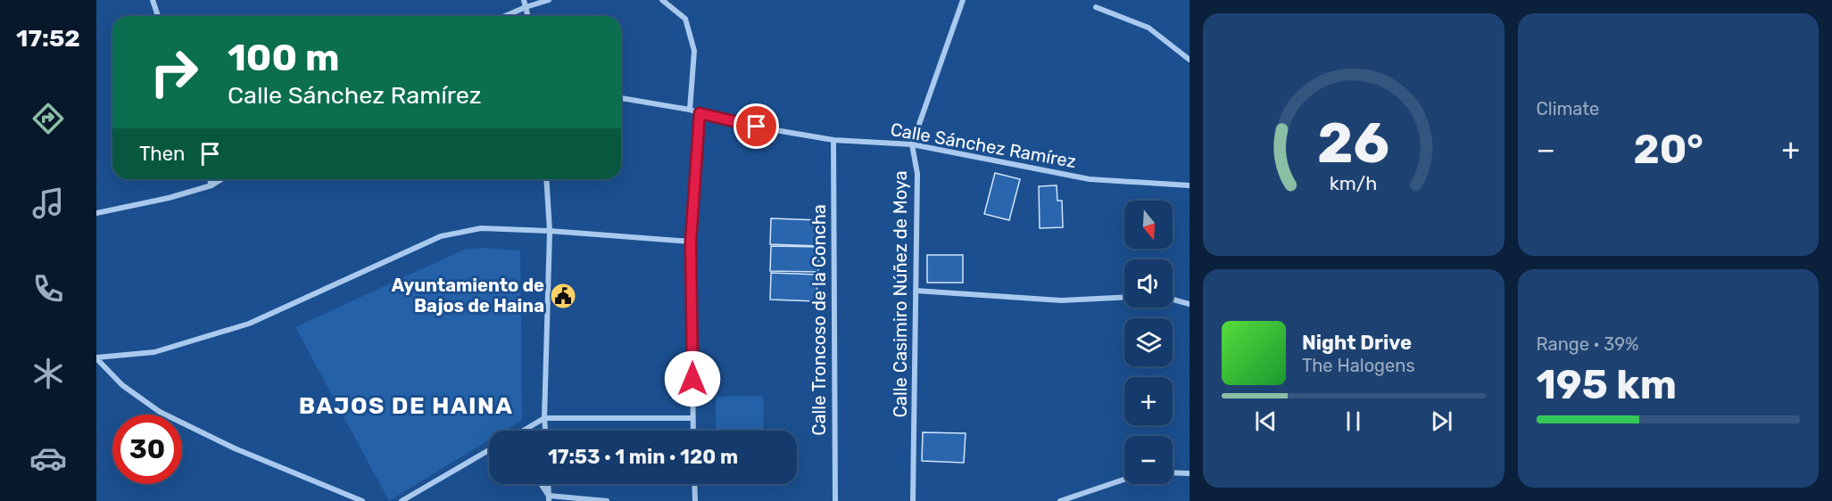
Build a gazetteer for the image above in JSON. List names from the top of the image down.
{
  "streets": {
    "street": ["Calle Sánchez Ramírez", "Calle Casimiro Núñez de Moya", "Calle Troncoso de la Concha"]
  },
  "crossings": [
    ["Calle Sánchez Ramírez", "Calle Casimiro Núñez de Moya"],
    ["Calle Sánchez Ramírez", "Calle Troncoso de la Concha"]
  ],
  "districts": ["BAJOS DE HAINA"],
  "places": {
    "public building": ["Ayuntamiento de Bajos de Haina"]
  },
  "north": "bottom",
  "page": {
    "tabs": "17:52",
    "tile": [
      "Climate",
      ["Range · 39%", "195 km"]
    ],
    "turn": ["100 m", "Calle Sánchez Ramírez"],
    "heat": ["−", "20°", "+"],
    "then": "Then",
    "map_buttons": ["+", "−"],
    "song": ["Night Drive", "The Halogens"],
    "limit": "30",
    "trip": "17:53 · 1 min · 120 m",
    "gauge": ["26", "km/h"]
  }
}
